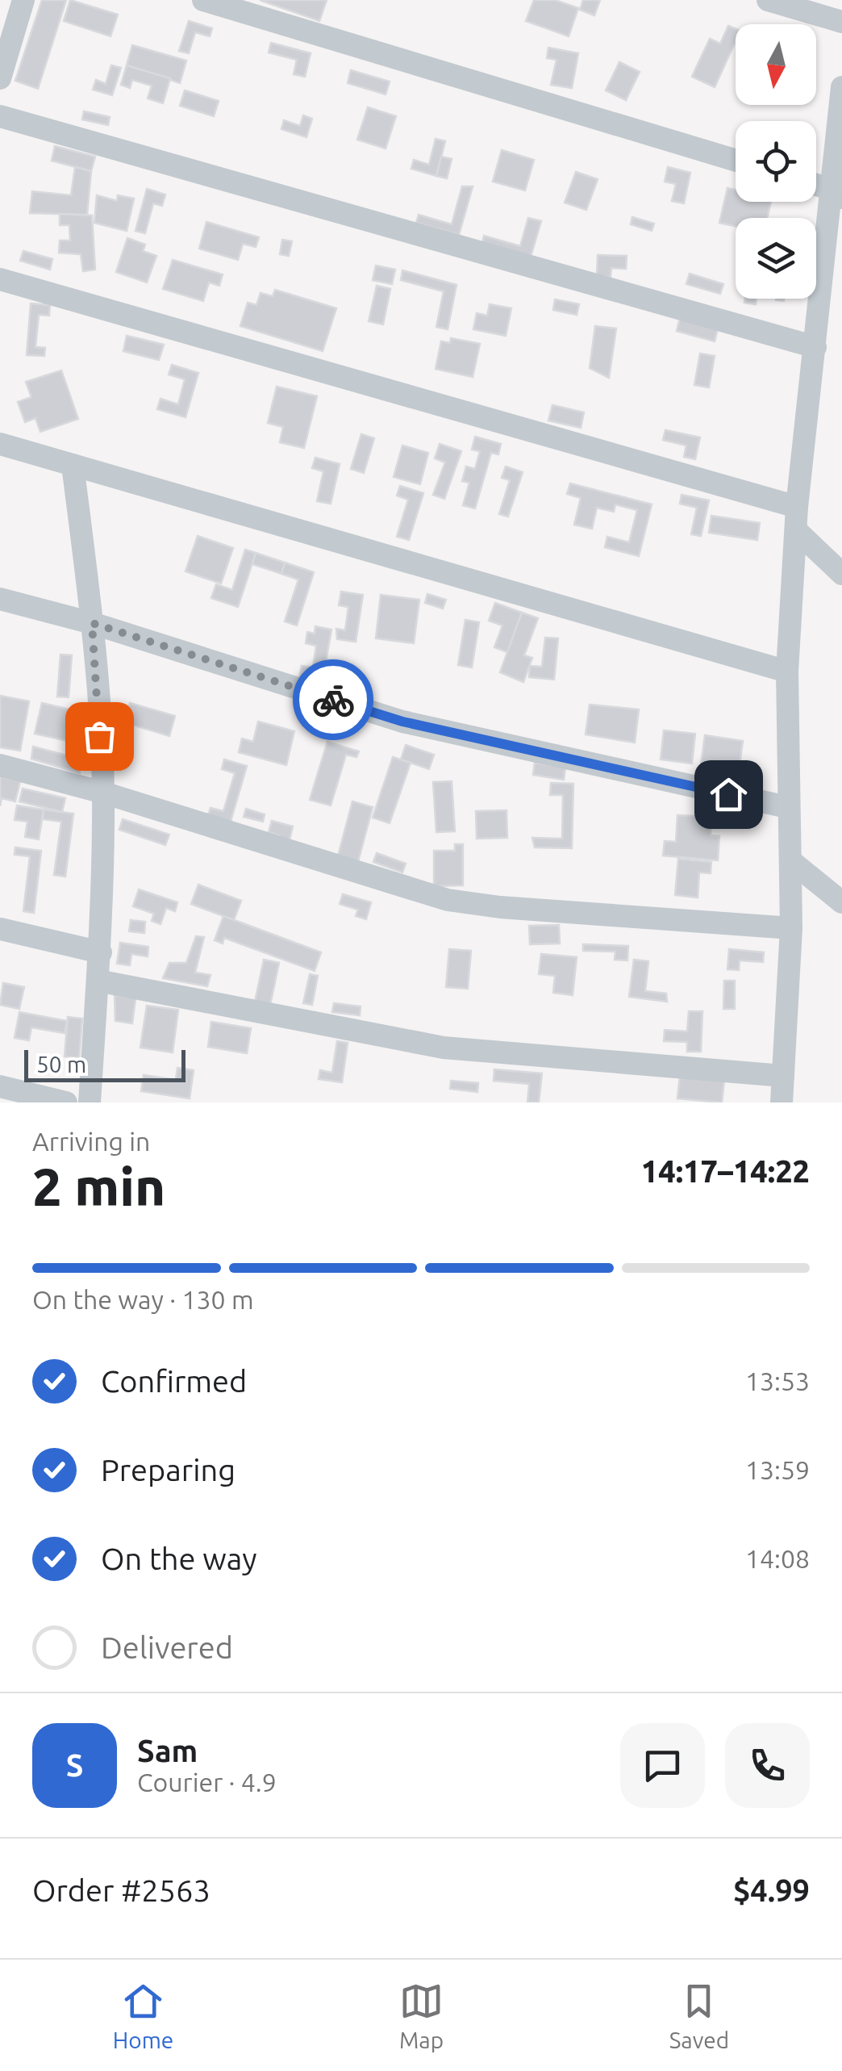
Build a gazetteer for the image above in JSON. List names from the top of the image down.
{
  "scale_bar": "50 m",
  "north": "bottom",
  "page": {
    "scale": "50 m",
    "heading": ["2 min", "Arriving in", "14:17–14:22"],
    "panel": [
      "Sam",
      "Courier · 4.9",
      "Order #2563",
      "$4.99"
    ],
    "bar": "On the way · 130 m",
    "list": [
      ["Confirmed", "13:53"],
      ["Preparing", "13:59"],
      ["On the way", "14:08"],
      "Delivered"
    ],
    "round": "S",
    "tabs": ["Home", "Map", "Saved"]
  }
}
